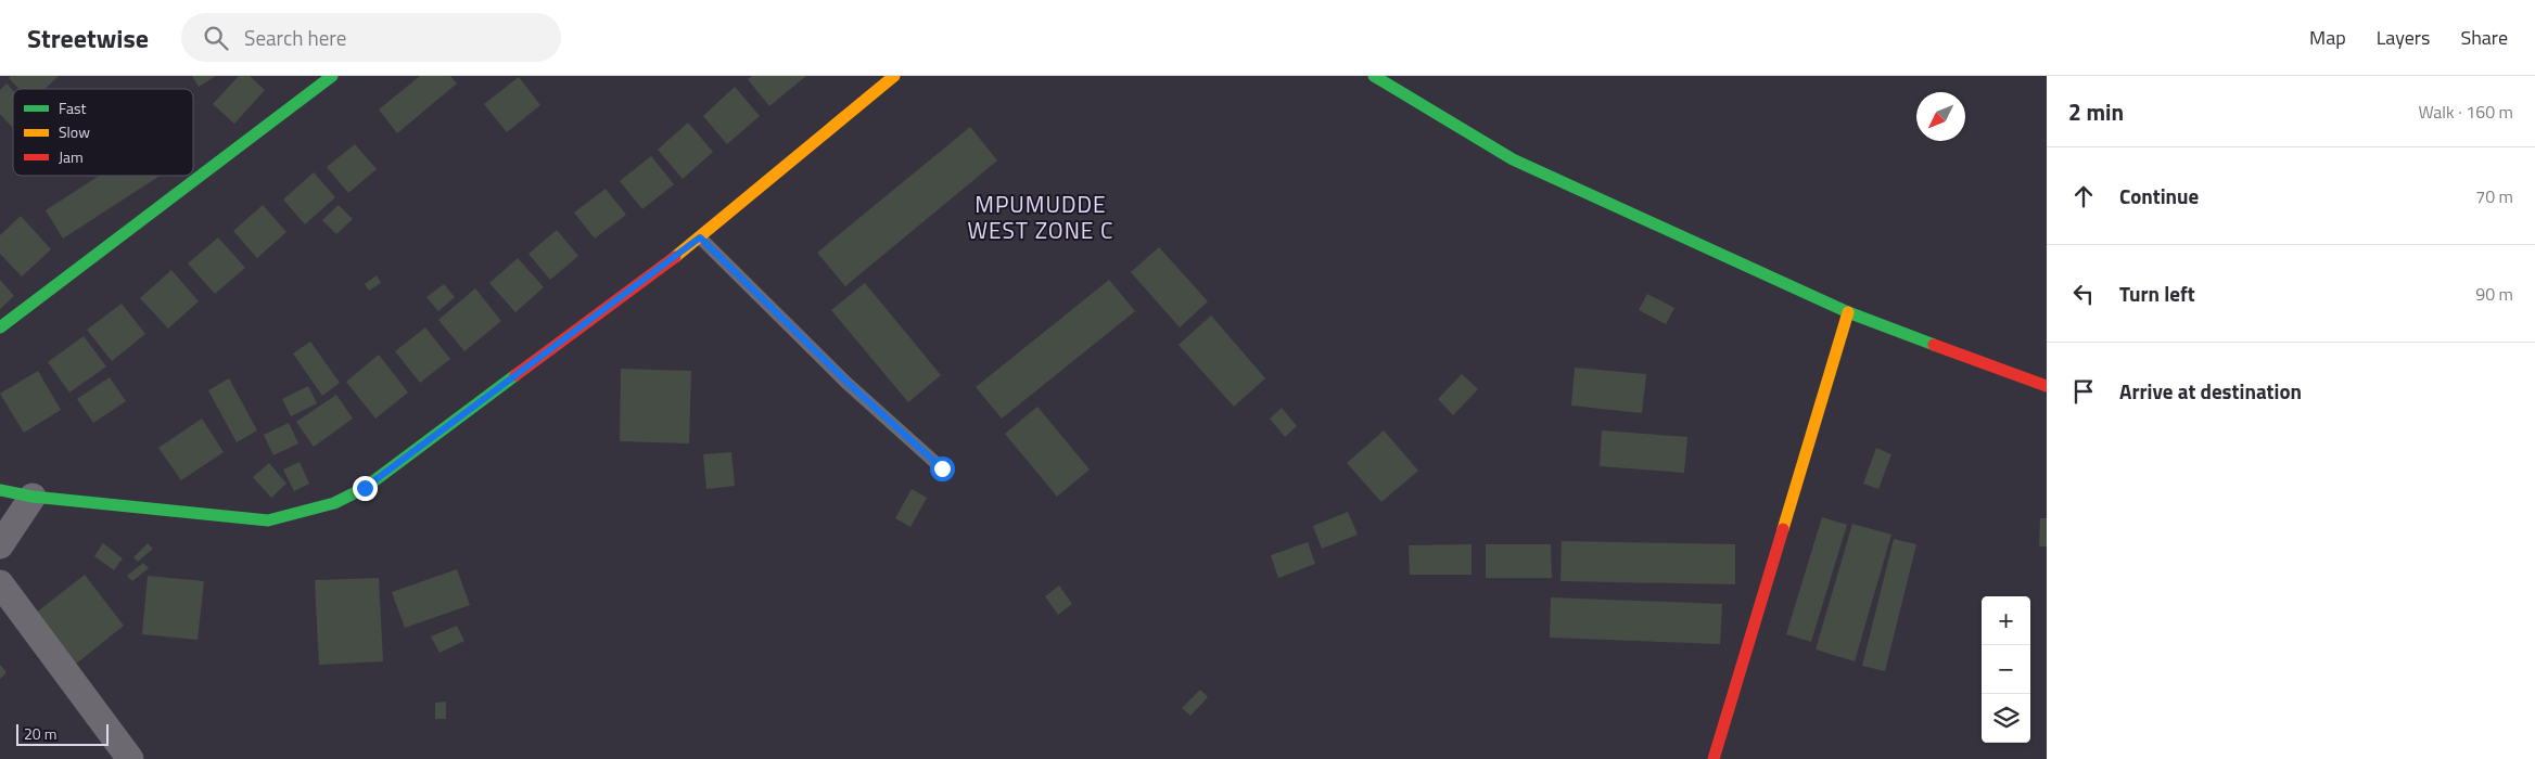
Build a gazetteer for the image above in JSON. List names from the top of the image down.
{
  "districts": ["MPUMUDDE WEST ZONE C"],
  "legend": ["Fast", "Slow", "Jam"],
  "scale_bar": "20 m",
  "north": "bottom left",
  "page": {
    "header": "Streetwise",
    "search": "Search here",
    "nav": ["Map", "Layers", "Share"],
    "heading": ["2 min", "Walk · 160 m"],
    "list": [
      ["Continue", "70 m"],
      ["Turn left", "90 m"],
      "Arrive at destination"
    ],
    "map_buttons": ["+", "−"],
    "scale": "20 m"
  }
}
